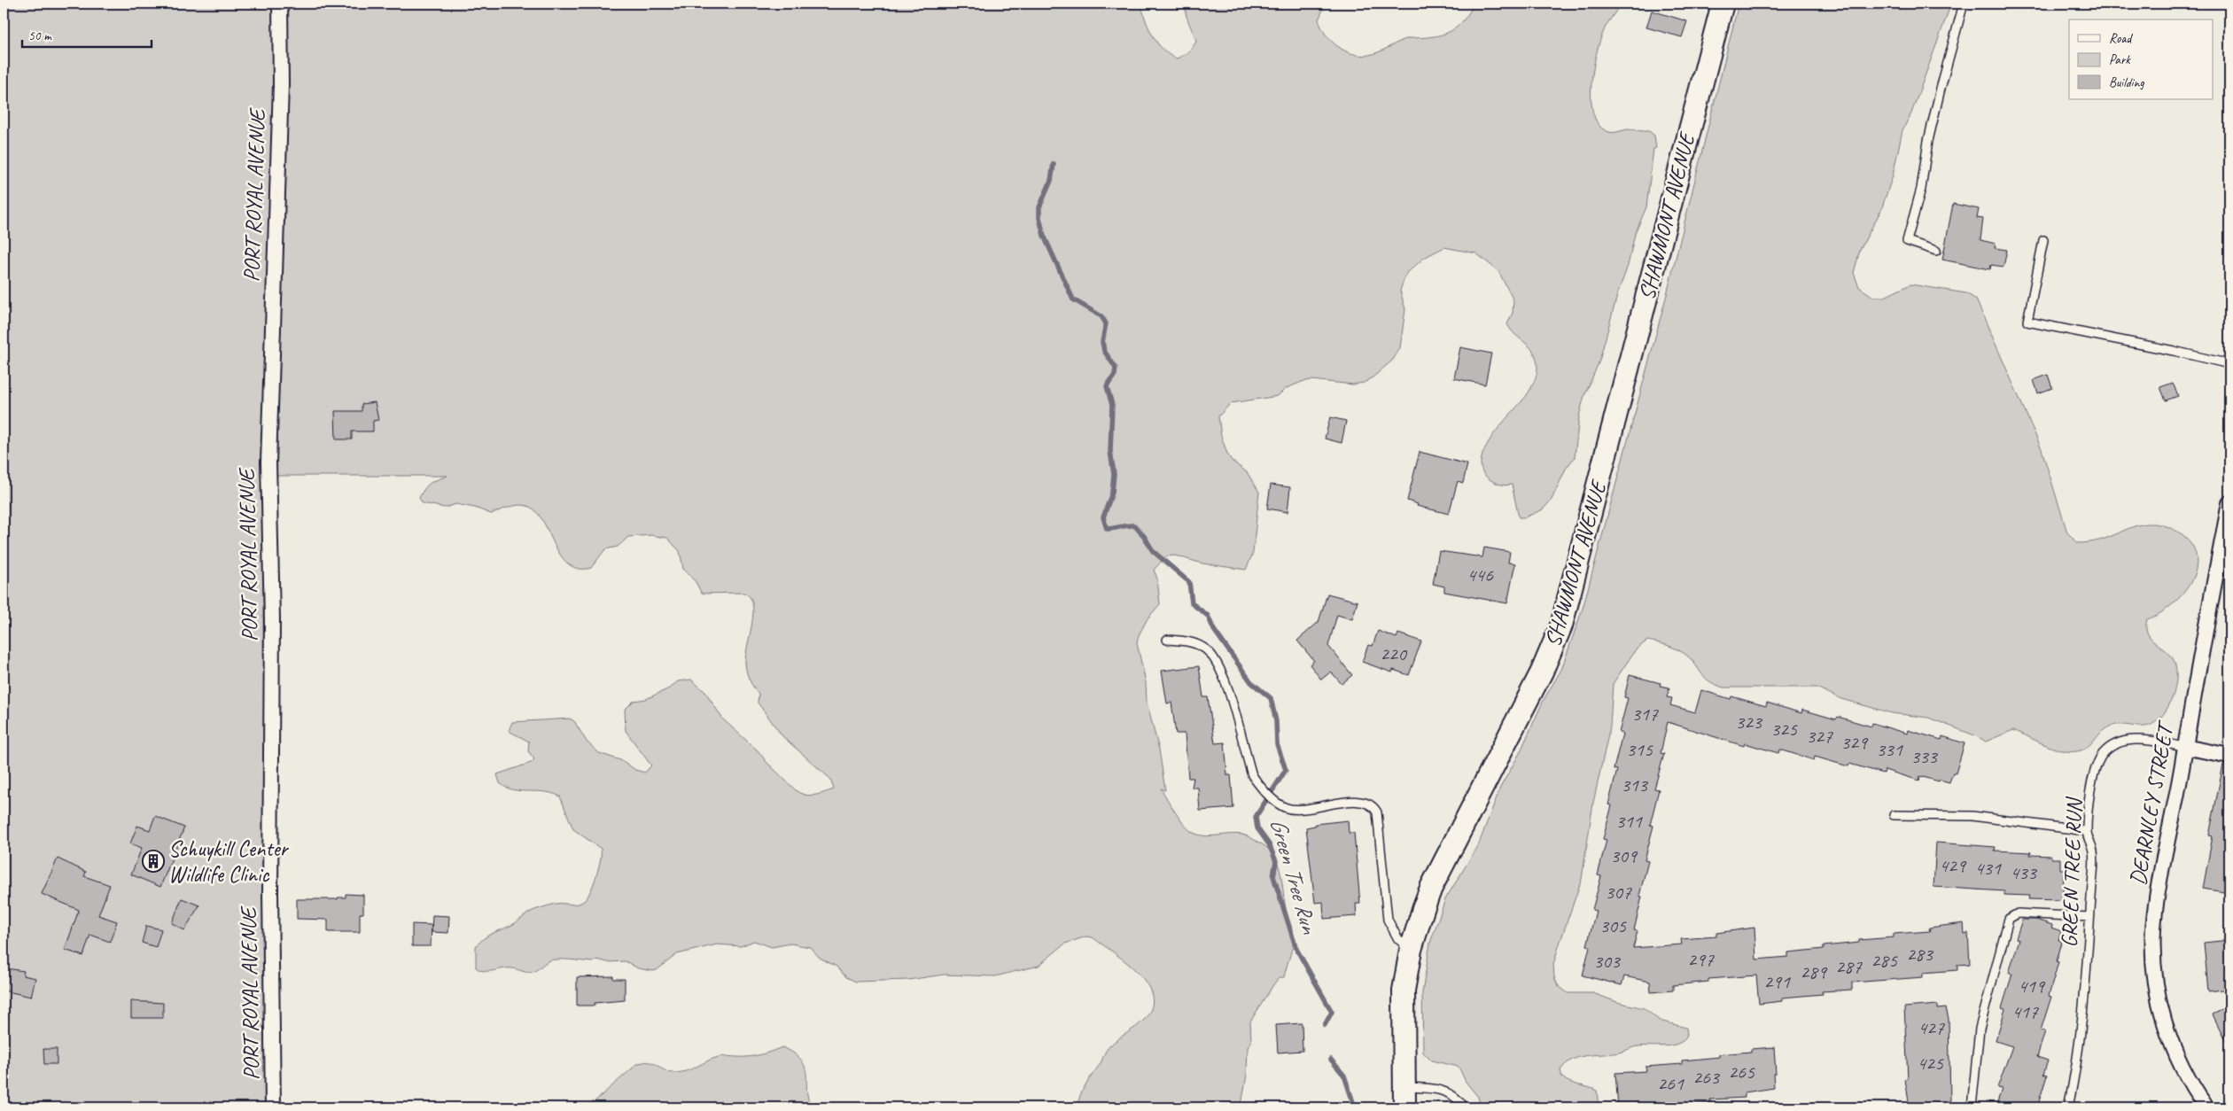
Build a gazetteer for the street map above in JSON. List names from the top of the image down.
{
  "streets": {
    "main road": ["SHAWMONT AVENUE"],
    "street": ["PORT ROYAL AVENUE", "DEARNLEY STREET"],
    "lane": ["GREEN TREE RUN"]
  },
  "crossings": [
    ["DEARNLEY STREET", "GREEN TREE RUN"]
  ],
  "water": ["Green Tree Run"],
  "places": {
    "building": ["Schuykill Center Wildlife Clinic"]
  },
  "house_numbers": [
    "446",
    "220",
    "317",
    "323",
    "325",
    "327",
    "329",
    "315",
    "331",
    "333",
    "313",
    "311",
    "309",
    "429",
    "431",
    "433",
    "307",
    "305",
    "283",
    "297",
    "285",
    "303",
    "287",
    "289",
    "291",
    "419",
    "417",
    "427",
    "425",
    "265",
    "263",
    "261"
  ],
  "legend": ["Road", "Park", "Building"],
  "scale_bar": "50 m"
}
